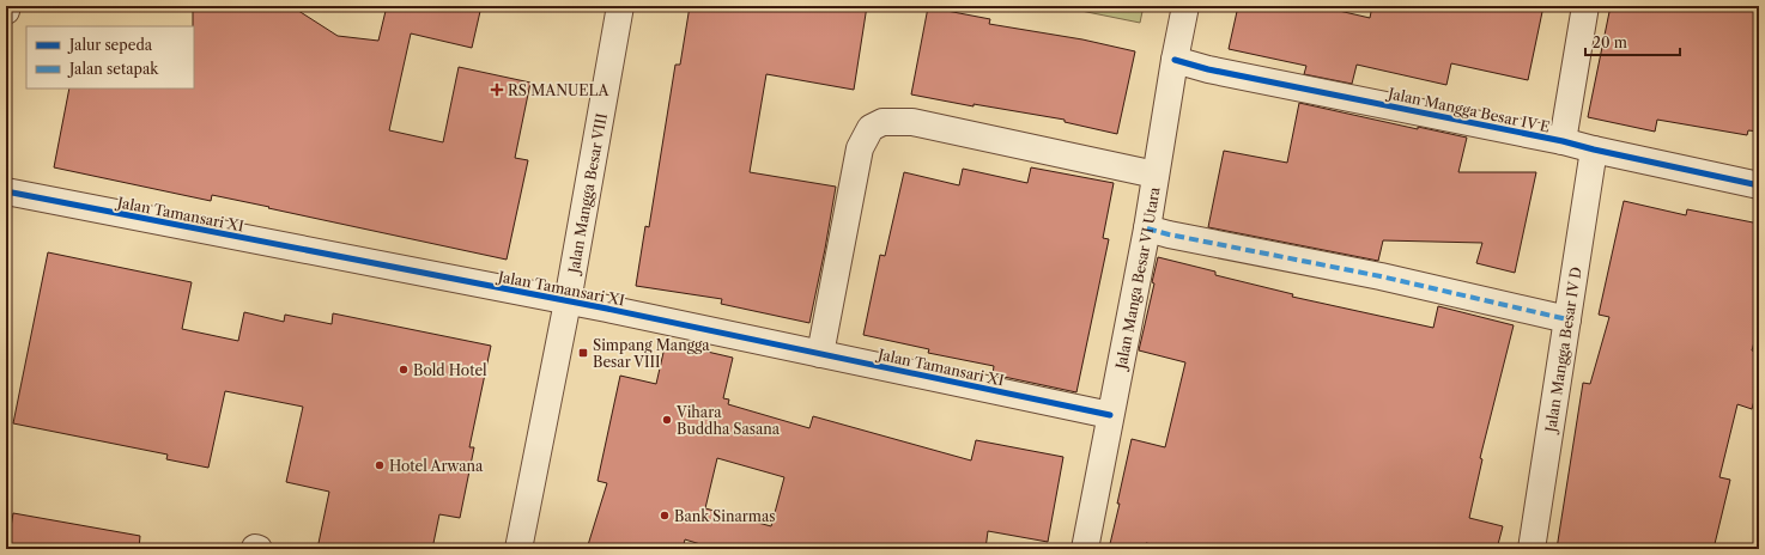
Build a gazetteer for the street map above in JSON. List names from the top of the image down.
{
  "streets": {
    "street": [
      "Jalan Mangga Besar IV E",
      "Jalan Mangga Besar VIII",
      "Jalan Tamansari XI",
      "Jalan Manga Besar VI Utara",
      "Jalan Mangga Besar IV D"
    ]
  },
  "crossings": [
    ["Jalan Mangga Besar IV E", "Jalan Manga Besar VI Utara"],
    ["Jalan Mangga Besar IV E", "Jalan Mangga Besar IV D"],
    ["Jalan Mangga Besar VIII", "Jalan Tamansari XI"],
    ["Jalan Tamansari XI", "Jalan Manga Besar VI Utara"]
  ],
  "places": {
    "health": ["RS MANUELA"],
    "transit": ["Simpang Mangga Besar VIII"],
    "other": [
      "Bold Hotel",
      "Vihara Buddha Sasana",
      "Hotel Arwana",
      "Bank Sinarmas"
    ]
  },
  "legend": ["Jalur sepeda", "Jalan setapak"],
  "scale_bar": "20 m"
}
